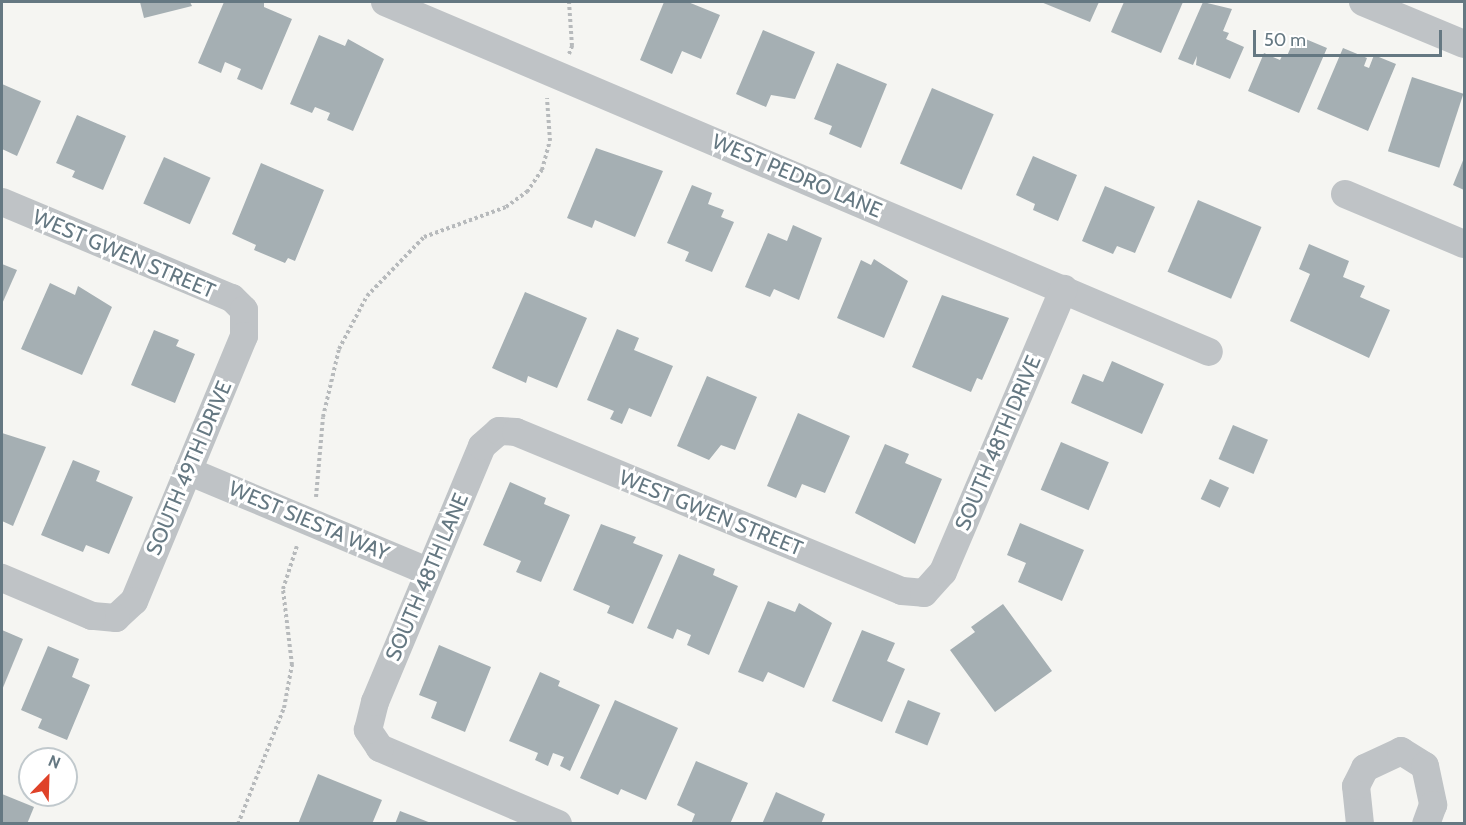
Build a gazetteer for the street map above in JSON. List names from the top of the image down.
{
  "streets": {
    "street": [
      "WEST PEDRO LANE",
      "WEST GWEN STREET",
      "SOUTH 48TH DRIVE",
      "SOUTH 49TH DRIVE",
      "WEST SIESTA WAY",
      "SOUTH 48TH LANE"
    ]
  },
  "crossings": [
    ["WEST PEDRO LANE", "SOUTH 48TH DRIVE"],
    ["WEST GWEN STREET", "SOUTH 48TH DRIVE"],
    ["WEST GWEN STREET", "SOUTH 49TH DRIVE"],
    ["WEST GWEN STREET", "SOUTH 48TH LANE"],
    ["SOUTH 49TH DRIVE", "WEST SIESTA WAY"],
    ["WEST SIESTA WAY", "SOUTH 48TH LANE"]
  ],
  "scale_bar": "50 m",
  "north": "top right"
}
